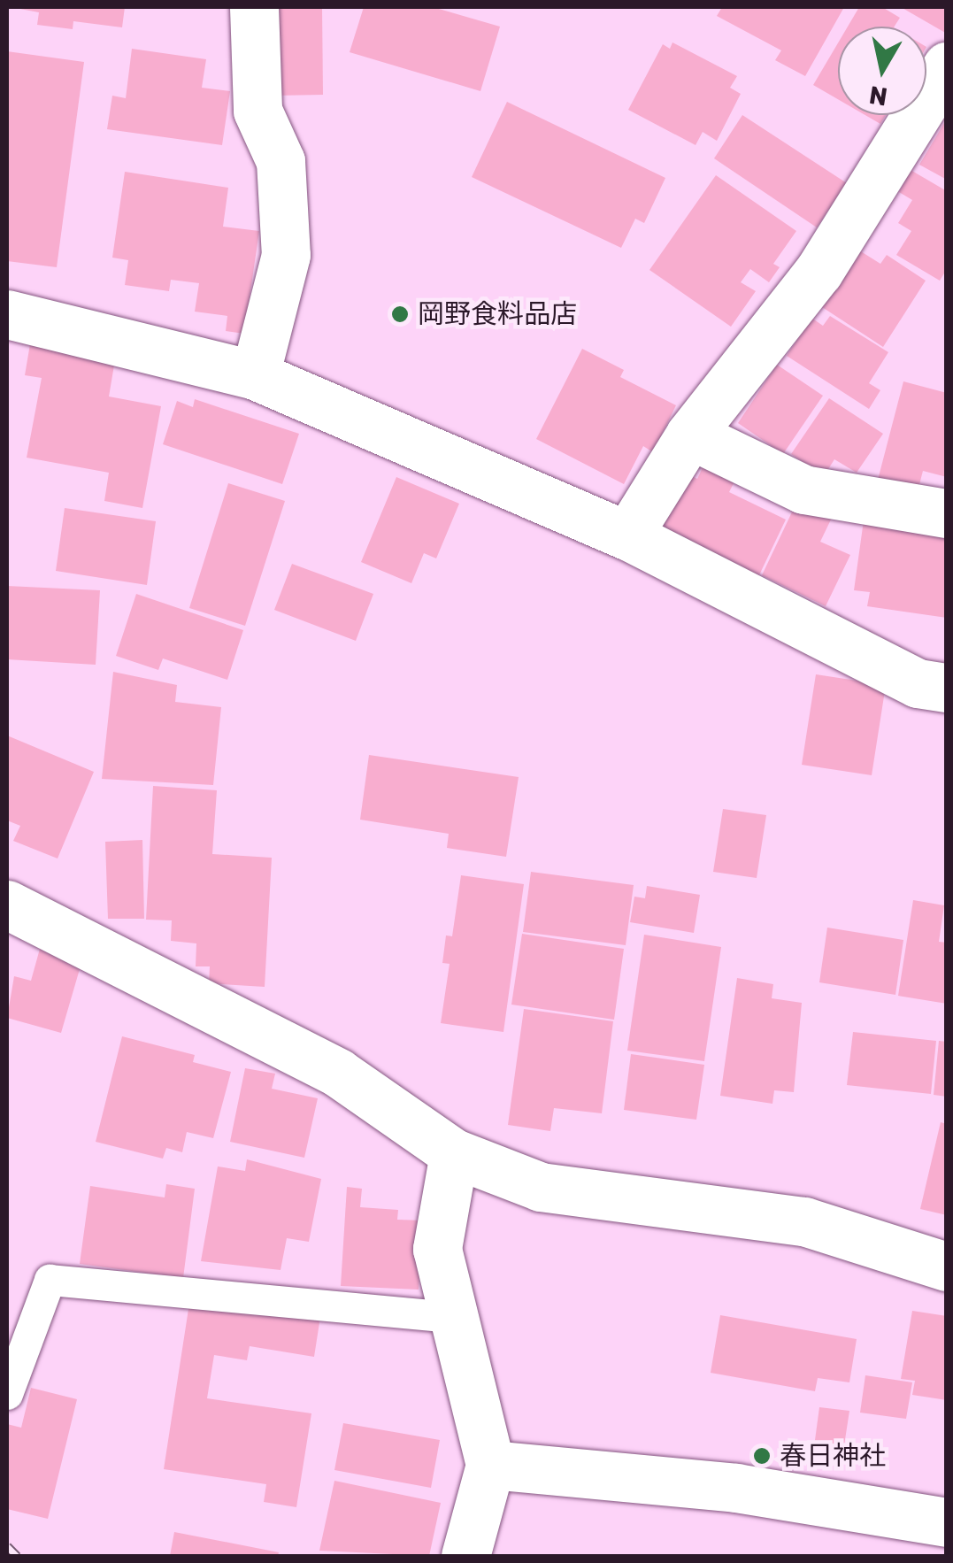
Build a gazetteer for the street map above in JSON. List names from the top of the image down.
{
  "places": ["岡野食料品店", "春日神社"],
  "north": "bottom"
}
